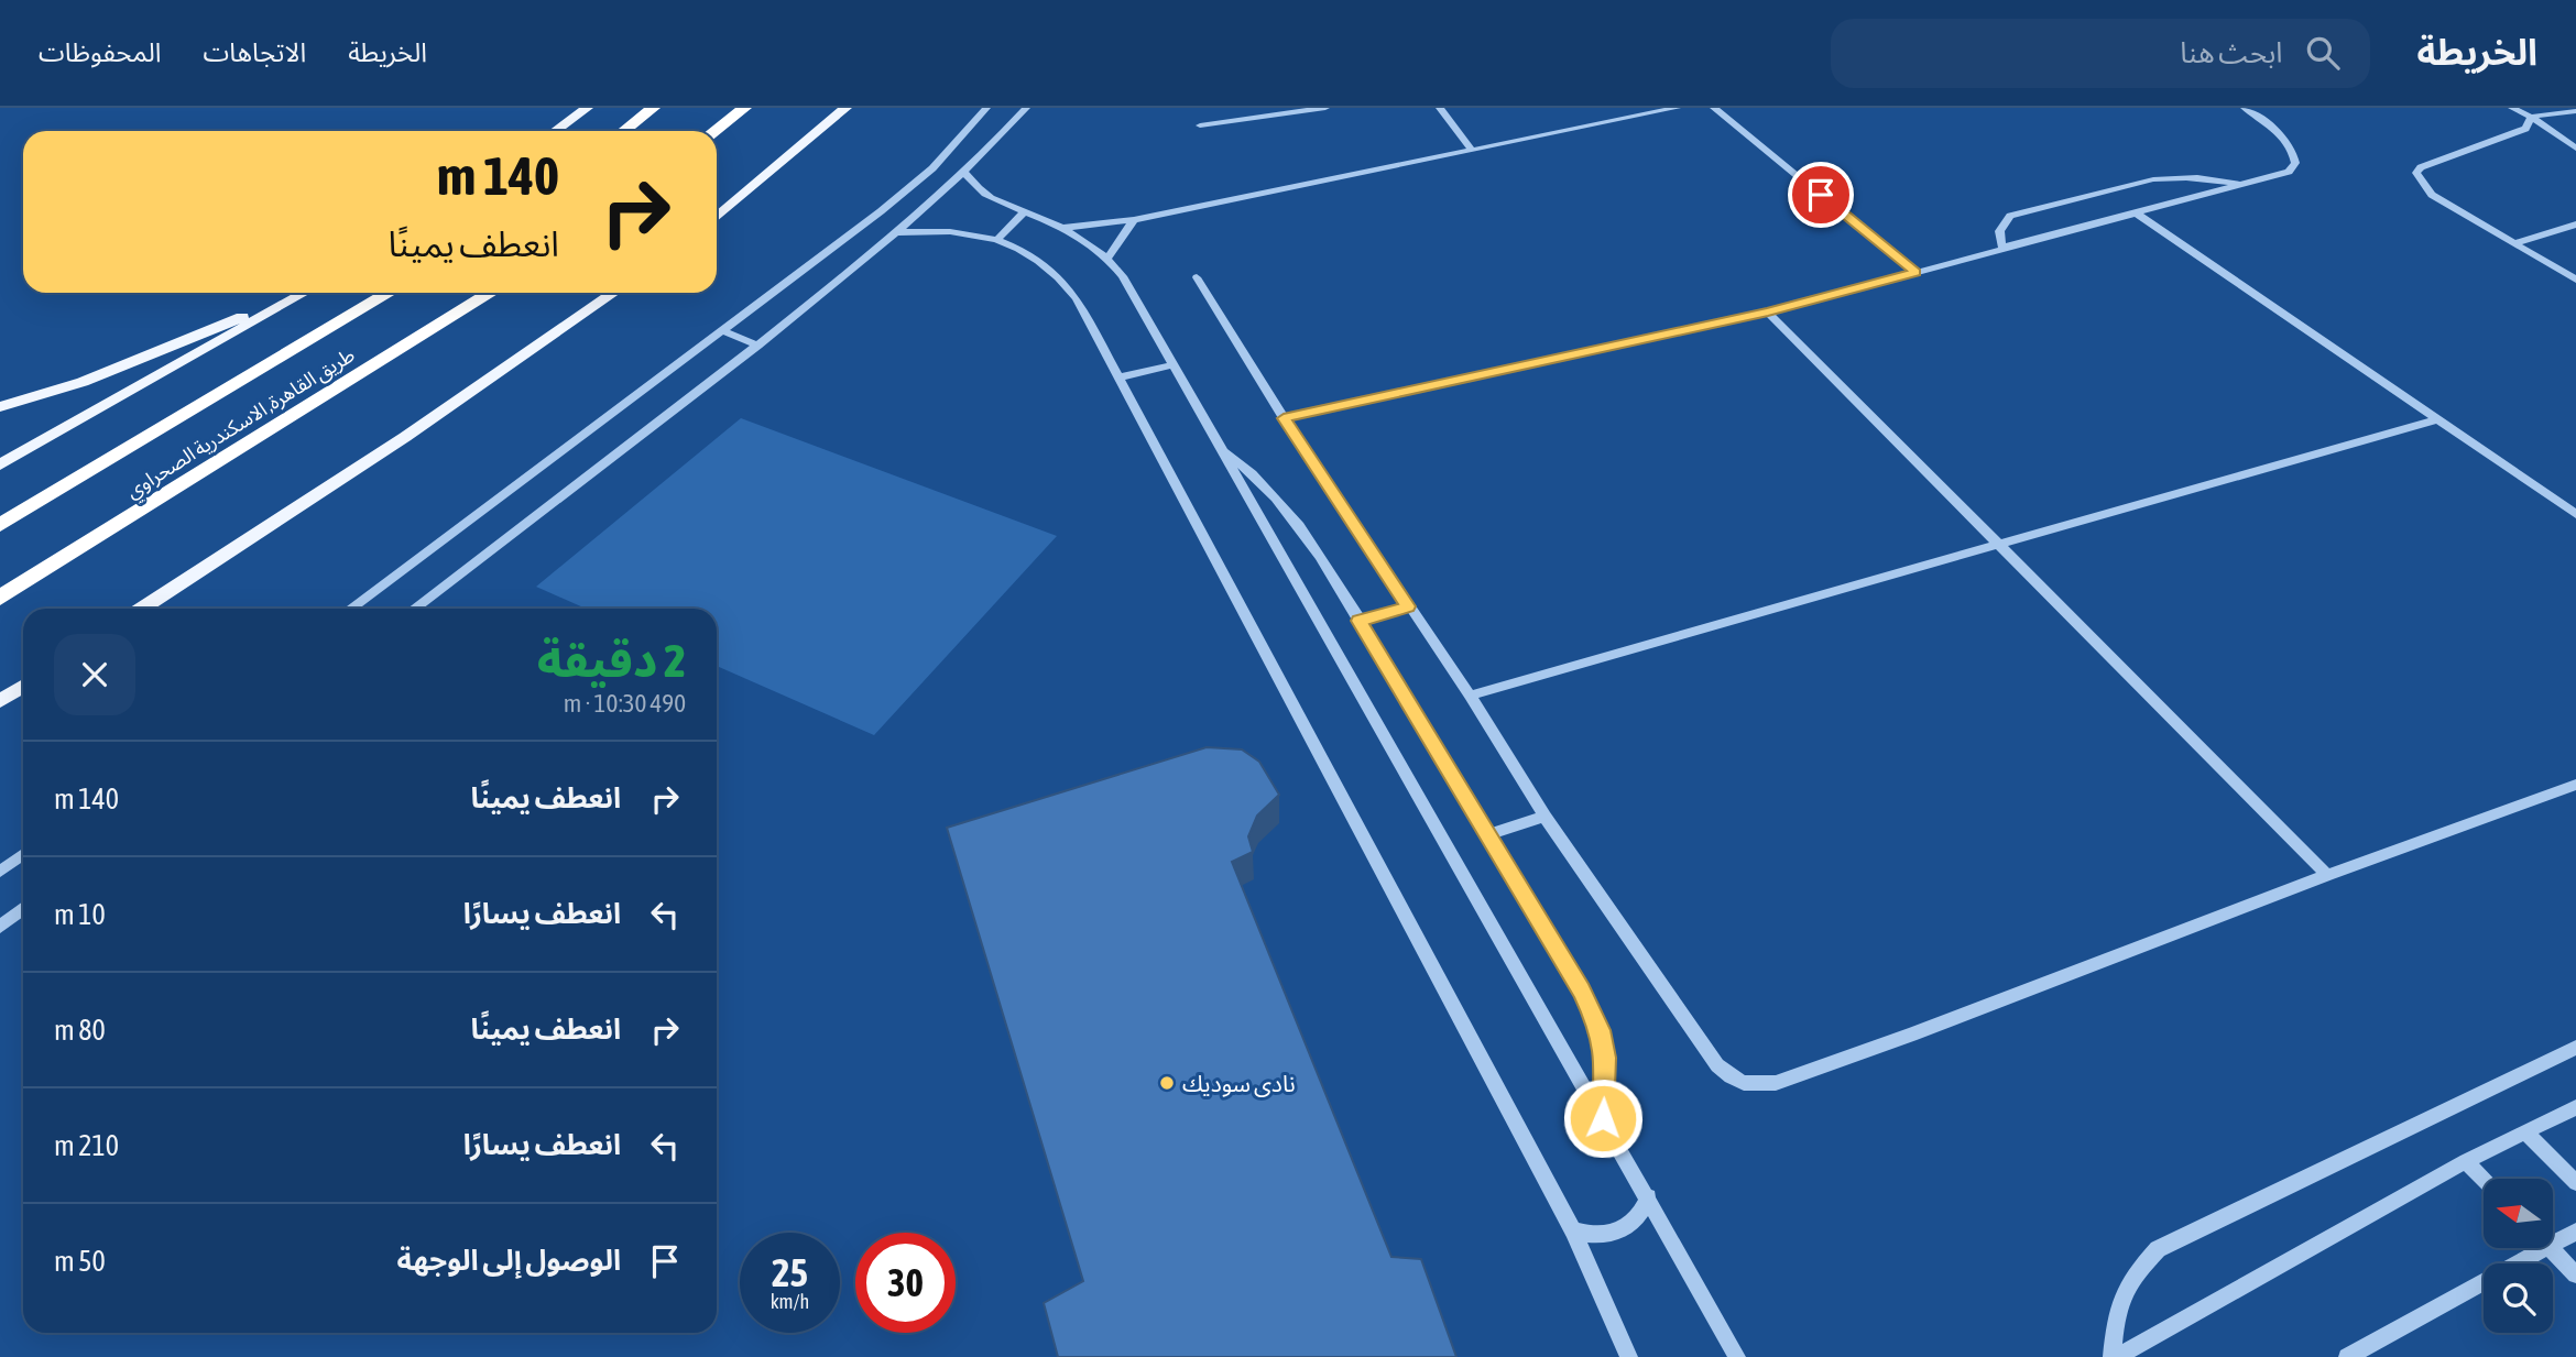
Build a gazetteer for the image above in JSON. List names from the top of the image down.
{
  "streets": {
    "highway": ["طريق القاهرة, الاسكندرية الصحراوي"]
  },
  "places": ["نادى سوديك"],
  "north": "left",
  "page": {
    "header": "الخريطة",
    "search": "ابحث هنا",
    "nav": ["الخريطة", "الاتجاهات", "المحفوظات"],
    "turn": ["140 m", "انعطف يمينًا"],
    "heading": ["2 دقيقة", "490 m · 10:30"],
    "list": [
      {
        "name": "انعطف يمينًا",
        "value": "140 m"
      },
      {
        "name": "انعطف يسارًا",
        "value": "10 m"
      },
      {
        "name": "انعطف يمينًا",
        "value": "80 m"
      },
      {
        "name": "انعطف يسارًا",
        "value": "210 m"
      },
      {
        "name": "الوصول إلى الوجهة",
        "value": "50 m"
      }
    ],
    "speed": "25 km/h",
    "limit": "30"
  }
}
